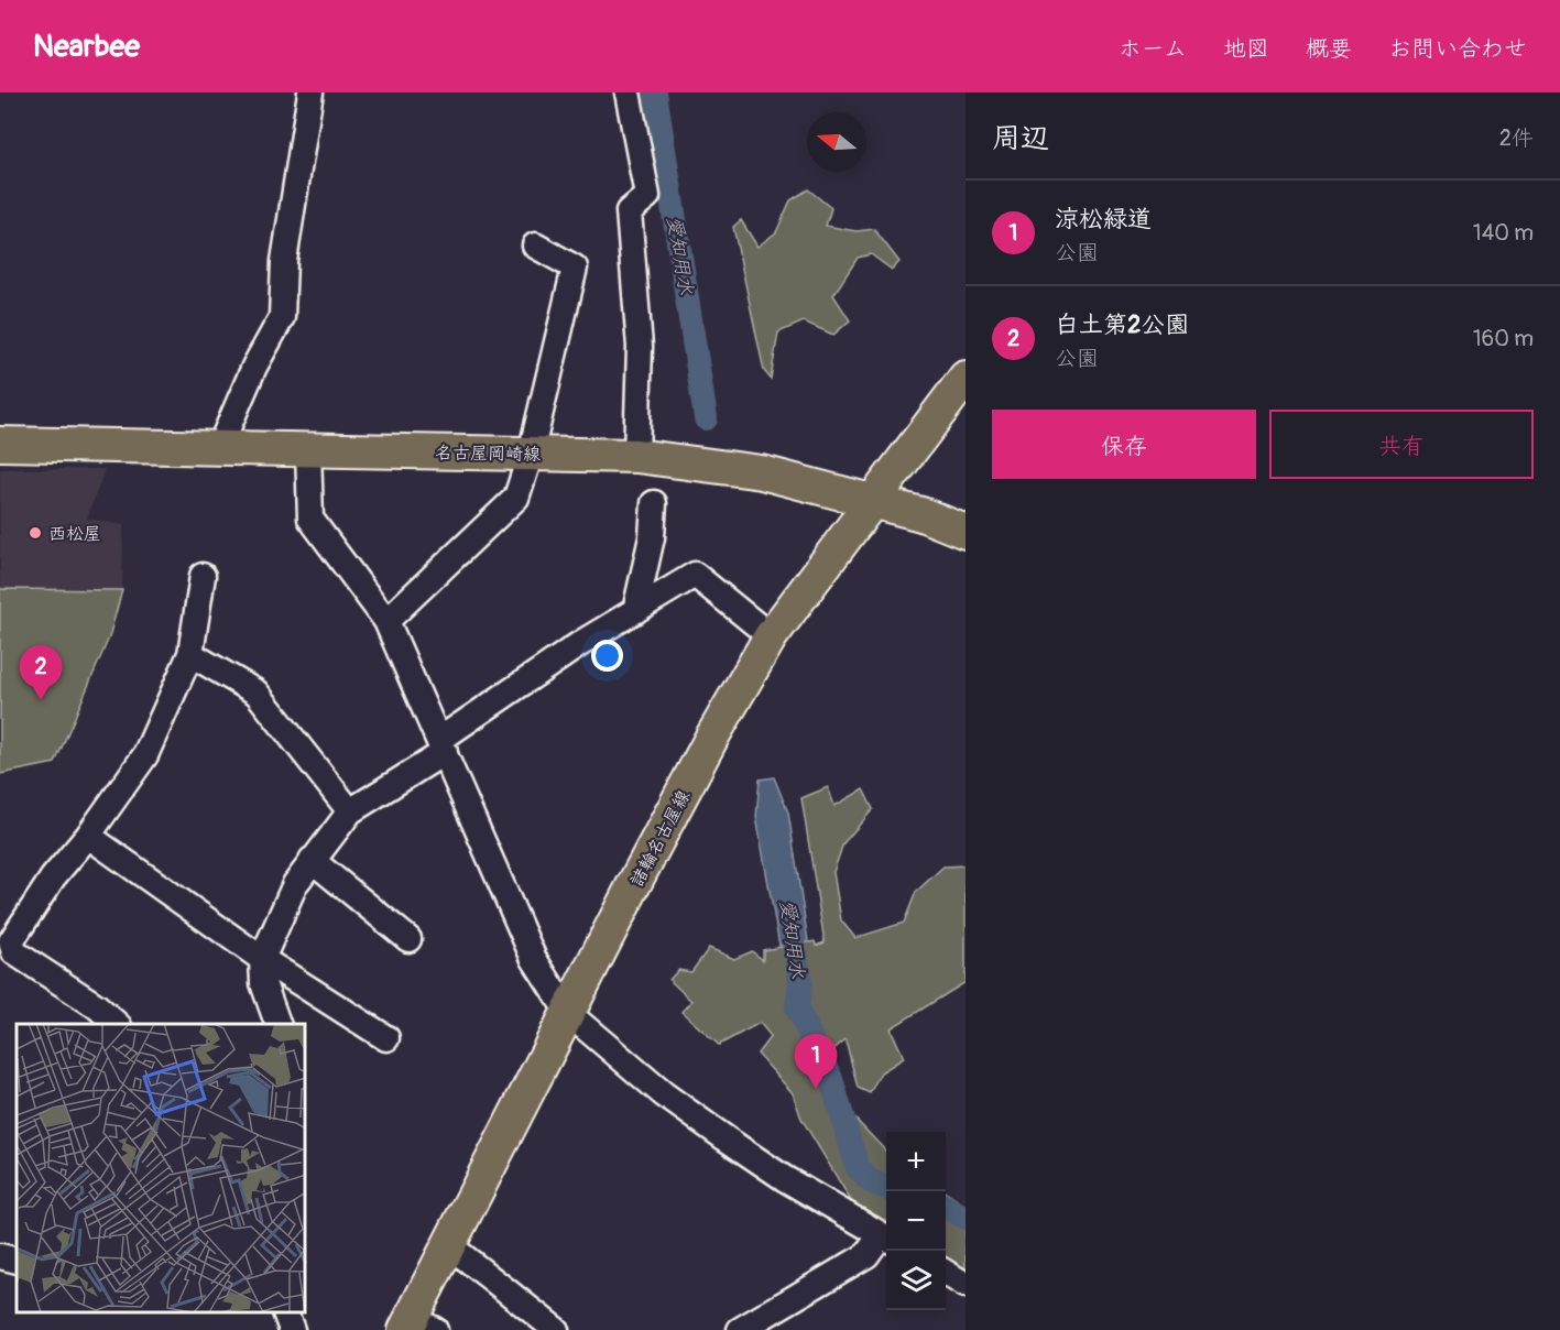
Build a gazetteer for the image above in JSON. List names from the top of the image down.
{
  "streets": {
    "main road": ["名古屋岡崎線", "諸輪名古屋線"]
  },
  "crossings": [
    ["名古屋岡崎線", "諸輪名古屋線"]
  ],
  "water": ["愛知用水"],
  "places": ["西松屋"],
  "north": "left",
  "page": {
    "header": "Nearbee",
    "nav": [
      "ホーム",
      "地図",
      "概要",
      "お問い合わせ"
    ],
    "heading": ["周辺", "2件"],
    "list": [
      {
        "mark": "1",
        "name": "涼松緑道",
        "note": "公園",
        "value": "140 m"
      },
      {
        "mark": "2",
        "name": "白土第2公園",
        "note": "公園",
        "value": "160 m"
      }
    ],
    "buttons": ["保存", "共有"],
    "pins": ["2", "1"],
    "map_buttons": ["+", "−"]
  }
}
